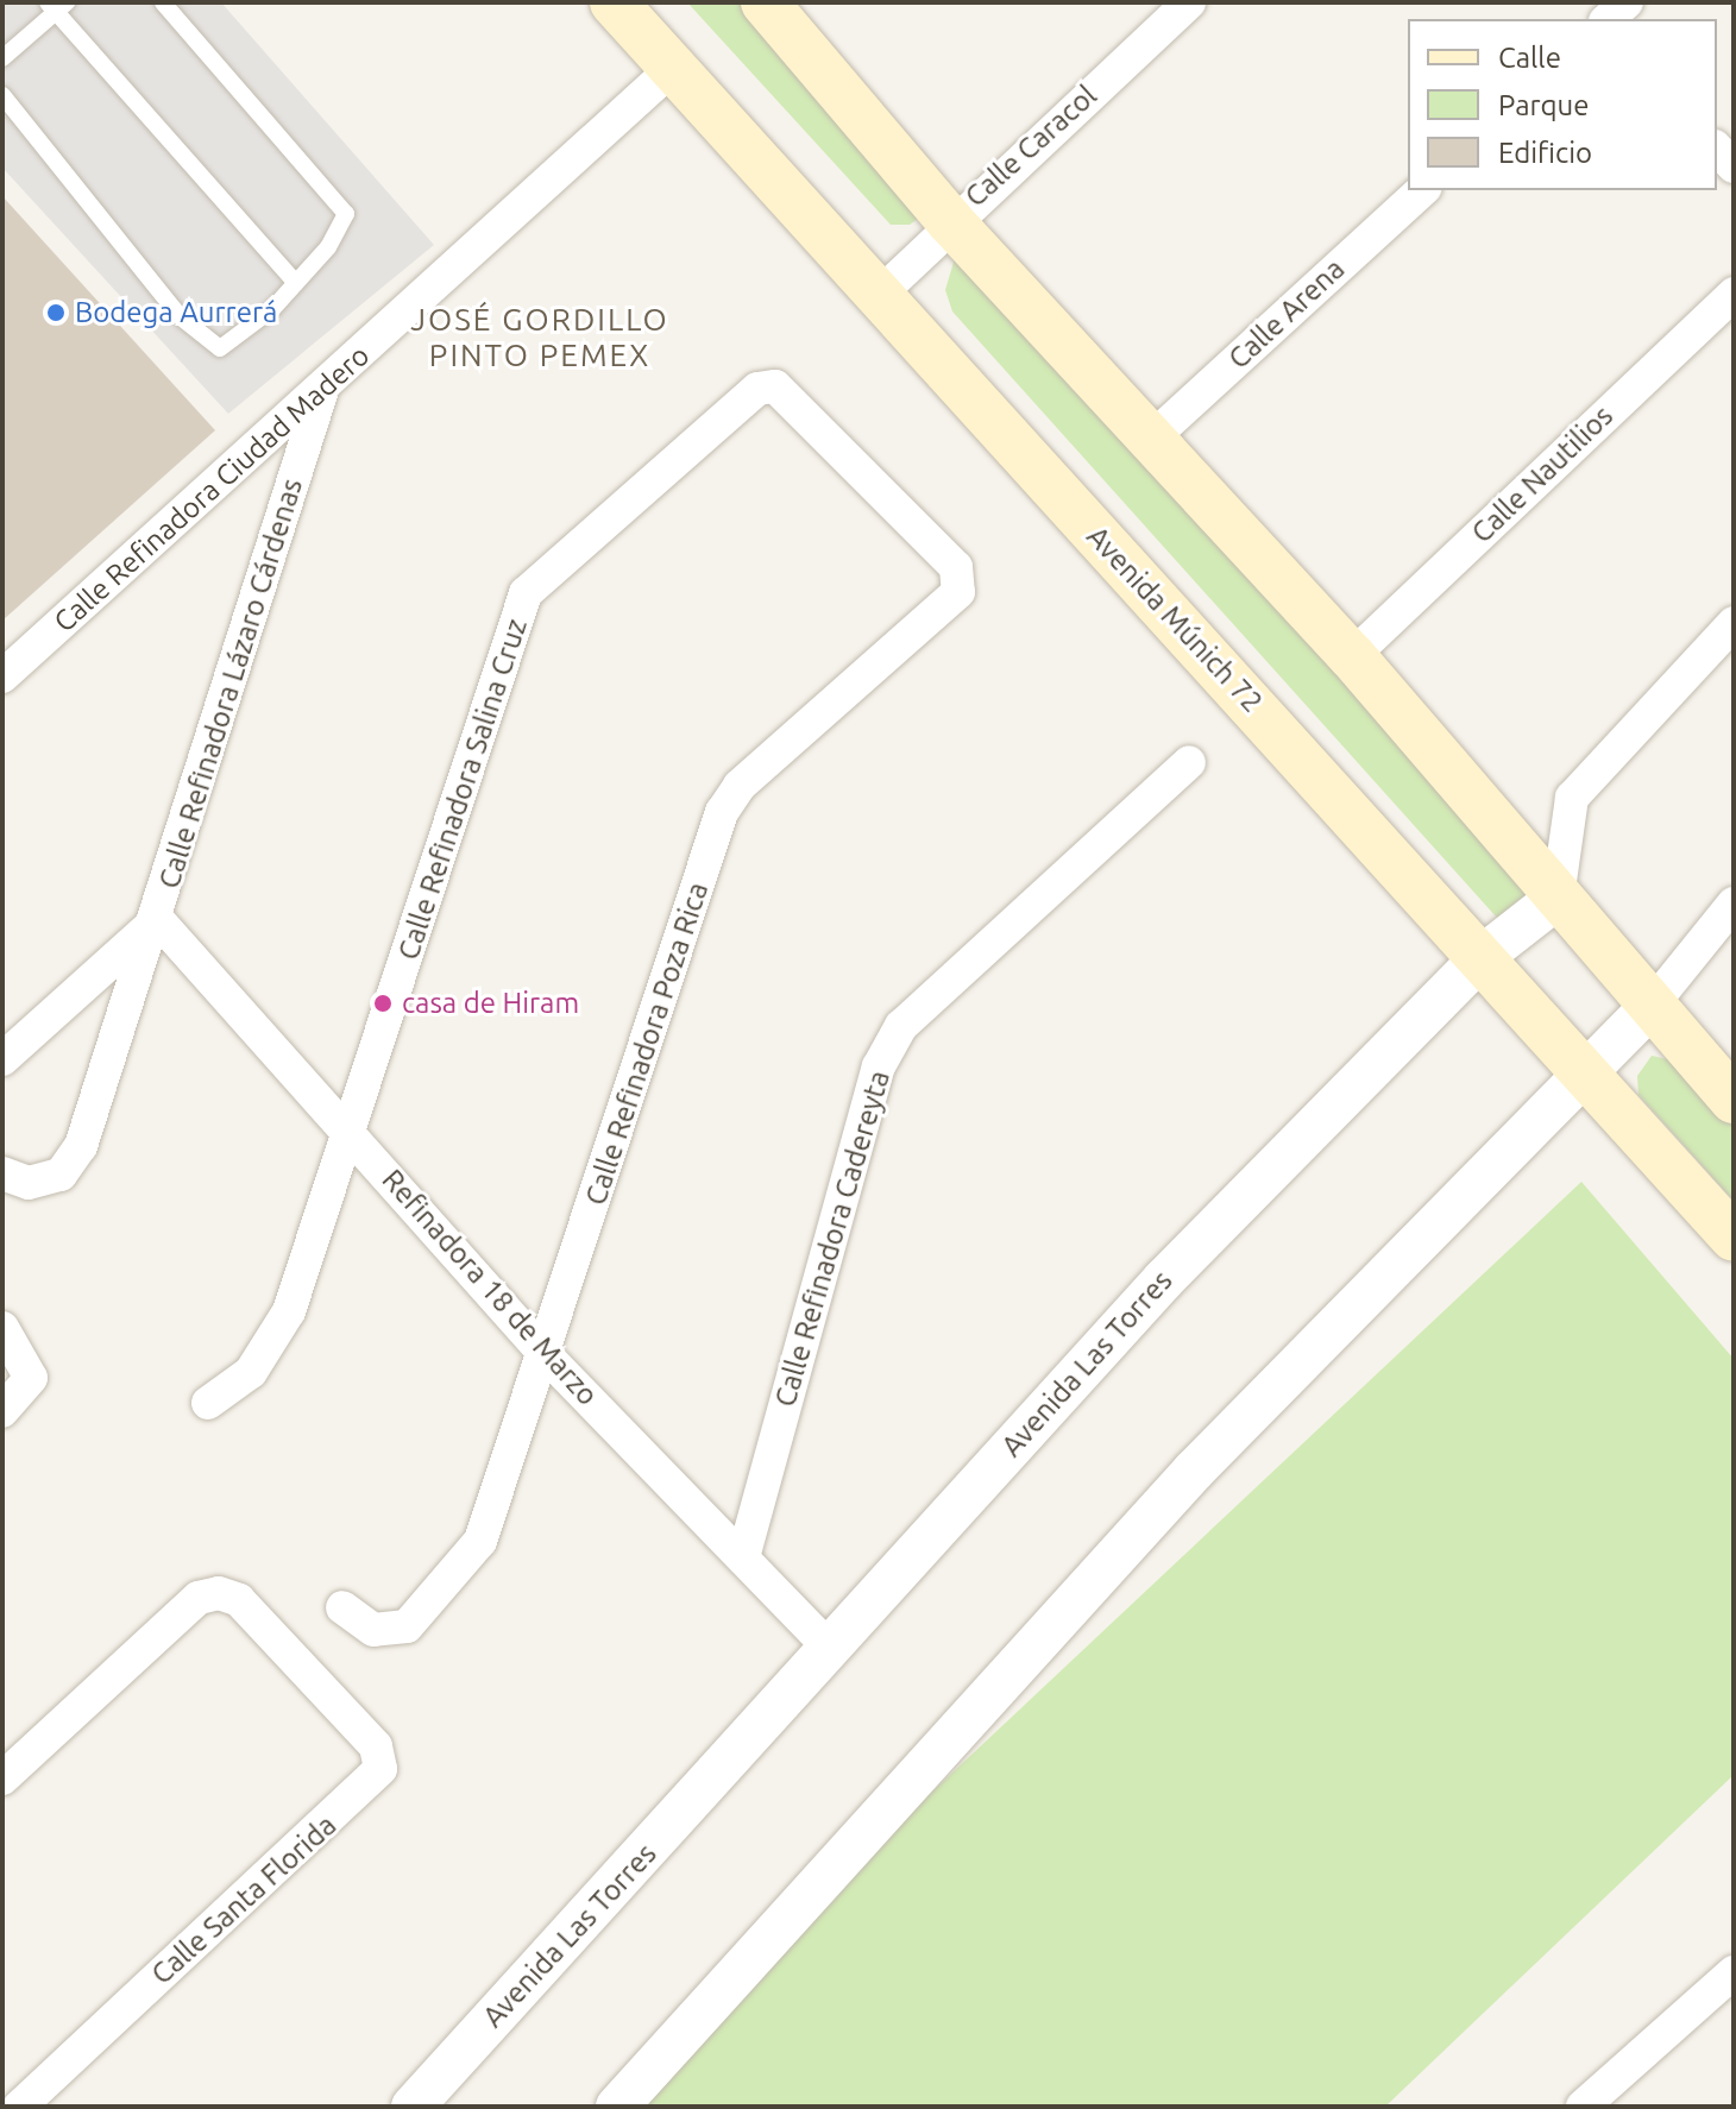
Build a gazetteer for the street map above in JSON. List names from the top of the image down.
{
  "streets": {
    "main road": ["Avenida Múnich 72"],
    "street": [
      "Calle Caracol",
      "Calle Arena",
      "Calle Nautilios",
      "Calle Refinadora Ciudad Madero",
      "Calle Refinadora Lázaro Cárdenas",
      "Calle Refinadora Salina Cruz",
      "Calle Refinadora Poza Rica",
      "Calle Refinadora Cadereyta",
      "Refinadora 18 de Marzo",
      "Avenida Las Torres",
      "Calle Santa Florida"
    ]
  },
  "crossings": [
    ["Calle Caracol", "Avenida Múnich 72"],
    ["Calle Refinadora Ciudad Madero", "Avenida Múnich 72"],
    ["Calle Refinadora Ciudad Madero", "Calle Refinadora Lázaro Cárdenas"],
    ["Avenida Múnich 72", "Avenida Las Torres"],
    ["Calle Refinadora Lázaro Cárdenas", "Refinadora 18 de Marzo"],
    ["Calle Refinadora Salina Cruz", "Calle Refinadora Poza Rica"],
    ["Calle Refinadora Salina Cruz", "Refinadora 18 de Marzo"],
    ["Calle Refinadora Poza Rica", "Refinadora 18 de Marzo"],
    ["Calle Refinadora Cadereyta", "Refinadora 18 de Marzo"],
    ["Refinadora 18 de Marzo", "Avenida Las Torres"]
  ],
  "districts": ["JOSÉ GORDILLO PINTO PEMEX"],
  "places": ["Bodega Aurrerá", "casa de Hiram"],
  "legend": ["Calle", "Parque", "Edificio"]
}
